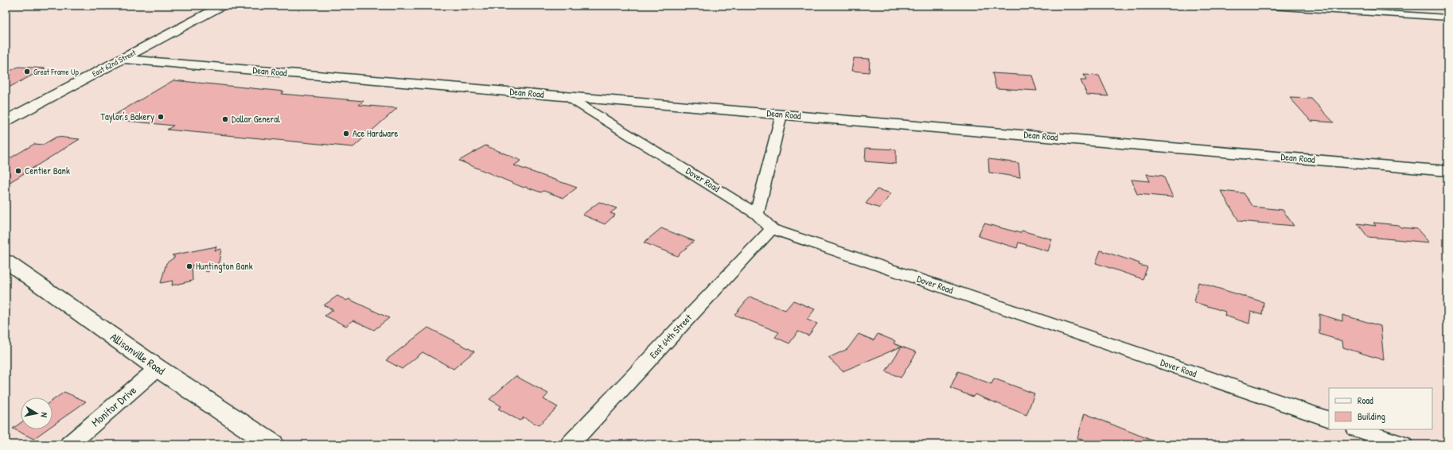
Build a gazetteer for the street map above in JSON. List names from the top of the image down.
{
  "streets": {
    "street": [
      "East 62nd Street",
      "Dean Road",
      "Dover Road",
      "East 64th Street",
      "Allisonville Road",
      "Monitor Drive"
    ]
  },
  "crossings": [
    ["East 62nd Street", "Dean Road"],
    ["Dean Road", "Dover Road"],
    ["Dover Road", "East 64th Street"],
    ["Allisonville Road", "Monitor Drive"]
  ],
  "places": [
    "Great Frame Up",
    "Taylor's Bakery",
    "Dollar General",
    "Ace Hardware",
    "Centier Bank",
    "Huntington Bank"
  ],
  "legend": ["Road", "Building"],
  "north": "right"
}
